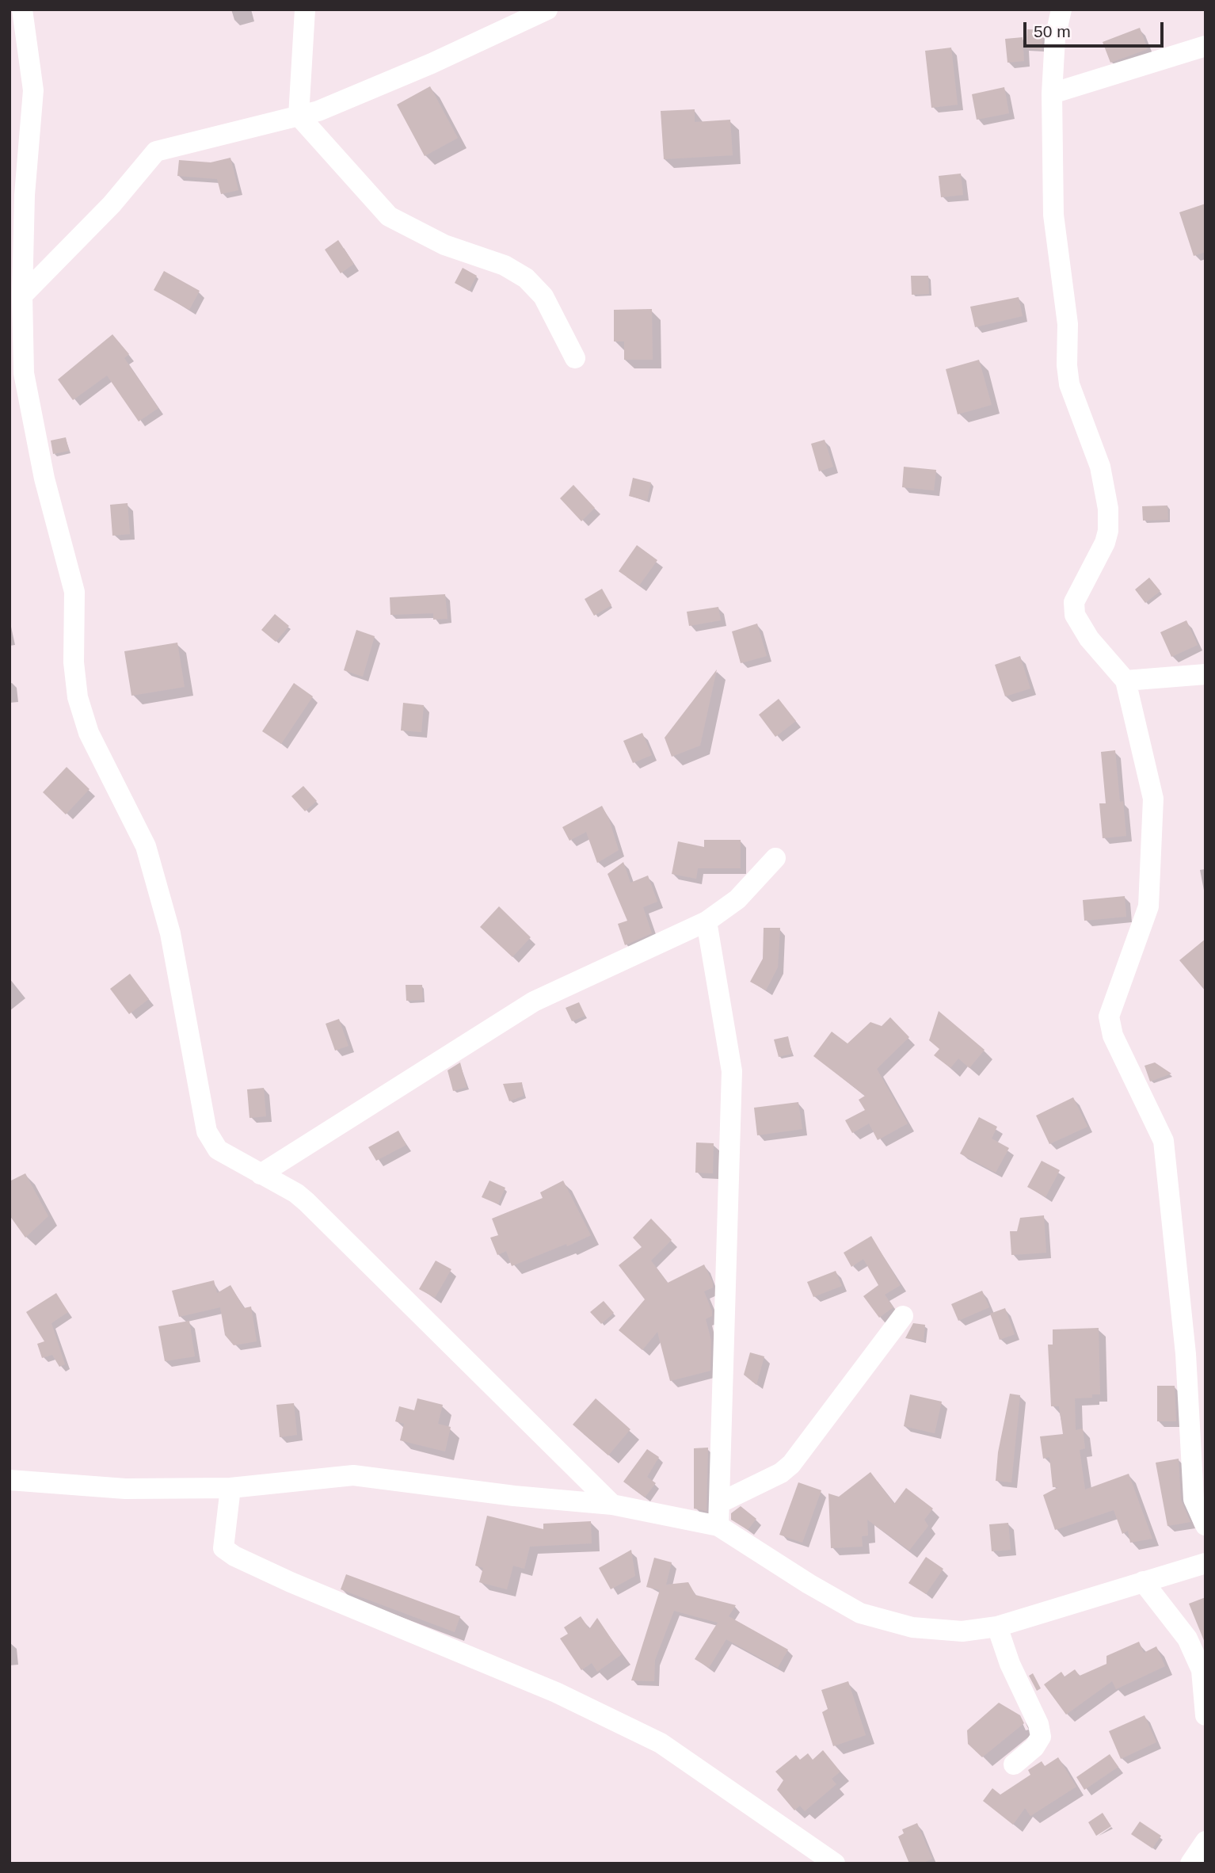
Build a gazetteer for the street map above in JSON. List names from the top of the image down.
{
  "scale_bar": "50 m"
}
